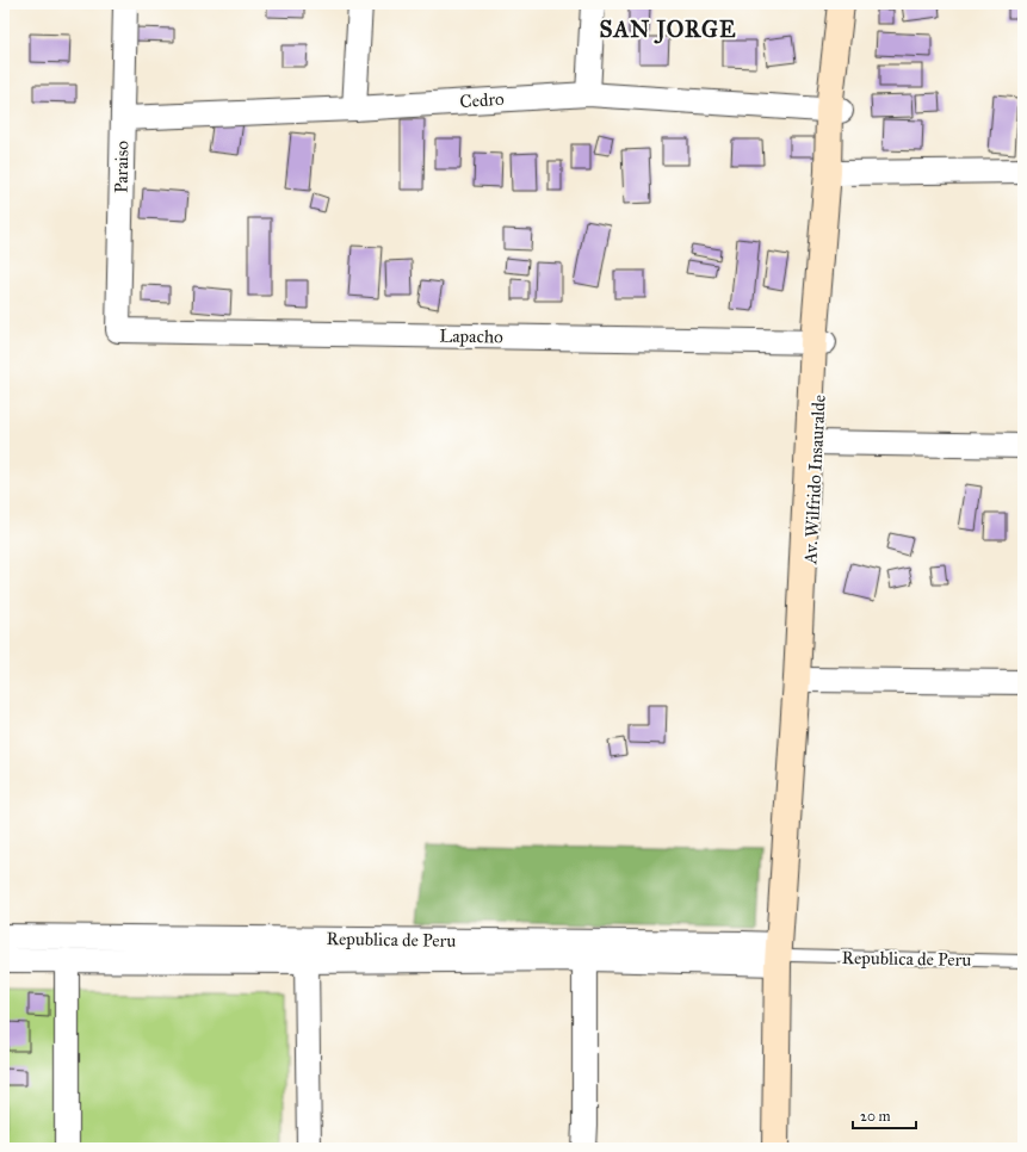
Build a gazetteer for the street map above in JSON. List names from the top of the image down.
{
  "streets": {
    "street": [
      "Cedro",
      "Paraiso",
      "Lapacho",
      "Av. Wilfrido Insauralde",
      "Republica de Peru"
    ]
  },
  "crossings": [
    ["Cedro", "Paraiso"],
    ["Cedro", "Av. Wilfrido Insauralde"],
    ["Paraiso", "Lapacho"],
    ["Lapacho", "Av. Wilfrido Insauralde"],
    ["Av. Wilfrido Insauralde", "Republica de Peru"]
  ],
  "districts": ["SAN JORGE"],
  "scale_bar": "20 m"
}
